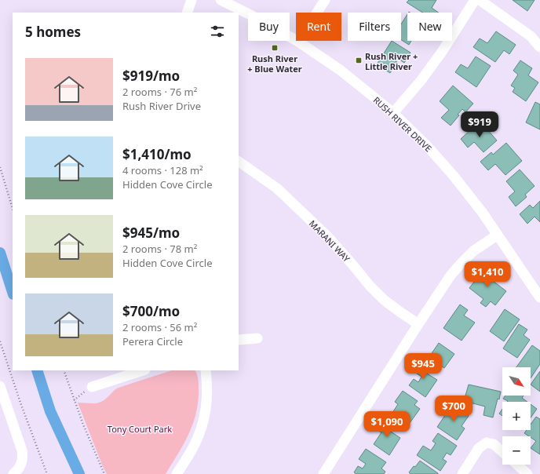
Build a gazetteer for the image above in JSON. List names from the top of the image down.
{
  "streets": {
    "street": ["RUSH RIVER DRIVE", "MARANI WAY"]
  },
  "parks": ["Tony Court Park"],
  "places": {
    "transit": ["Rush River + Blue Water", "Rush River + Little River"]
  },
  "north": "bottom right",
  "page": {
    "chip": [
      "Buy",
      "Rent",
      "Filters",
      "New"
    ],
    "heading": "5 homes",
    "list": [
      {
        "name": "$919/mo",
        "note": "2 rooms · 76 m² · Rush River Drive"
      },
      {
        "name": "$1,410/mo",
        "note": "4 rooms · 128 m² · Hidden Cove Circle"
      },
      {
        "name": "$945/mo",
        "note": "2 rooms · 78 m² · Hidden Cove Circle"
      },
      {
        "name": "$700/mo",
        "note": "2 rooms · 56 m² · Perera Circle"
      }
    ],
    "price": [
      "$919",
      "$1,410",
      "$945",
      "$700",
      "$1,090"
    ],
    "map_buttons": ["+", "−"]
  }
}
